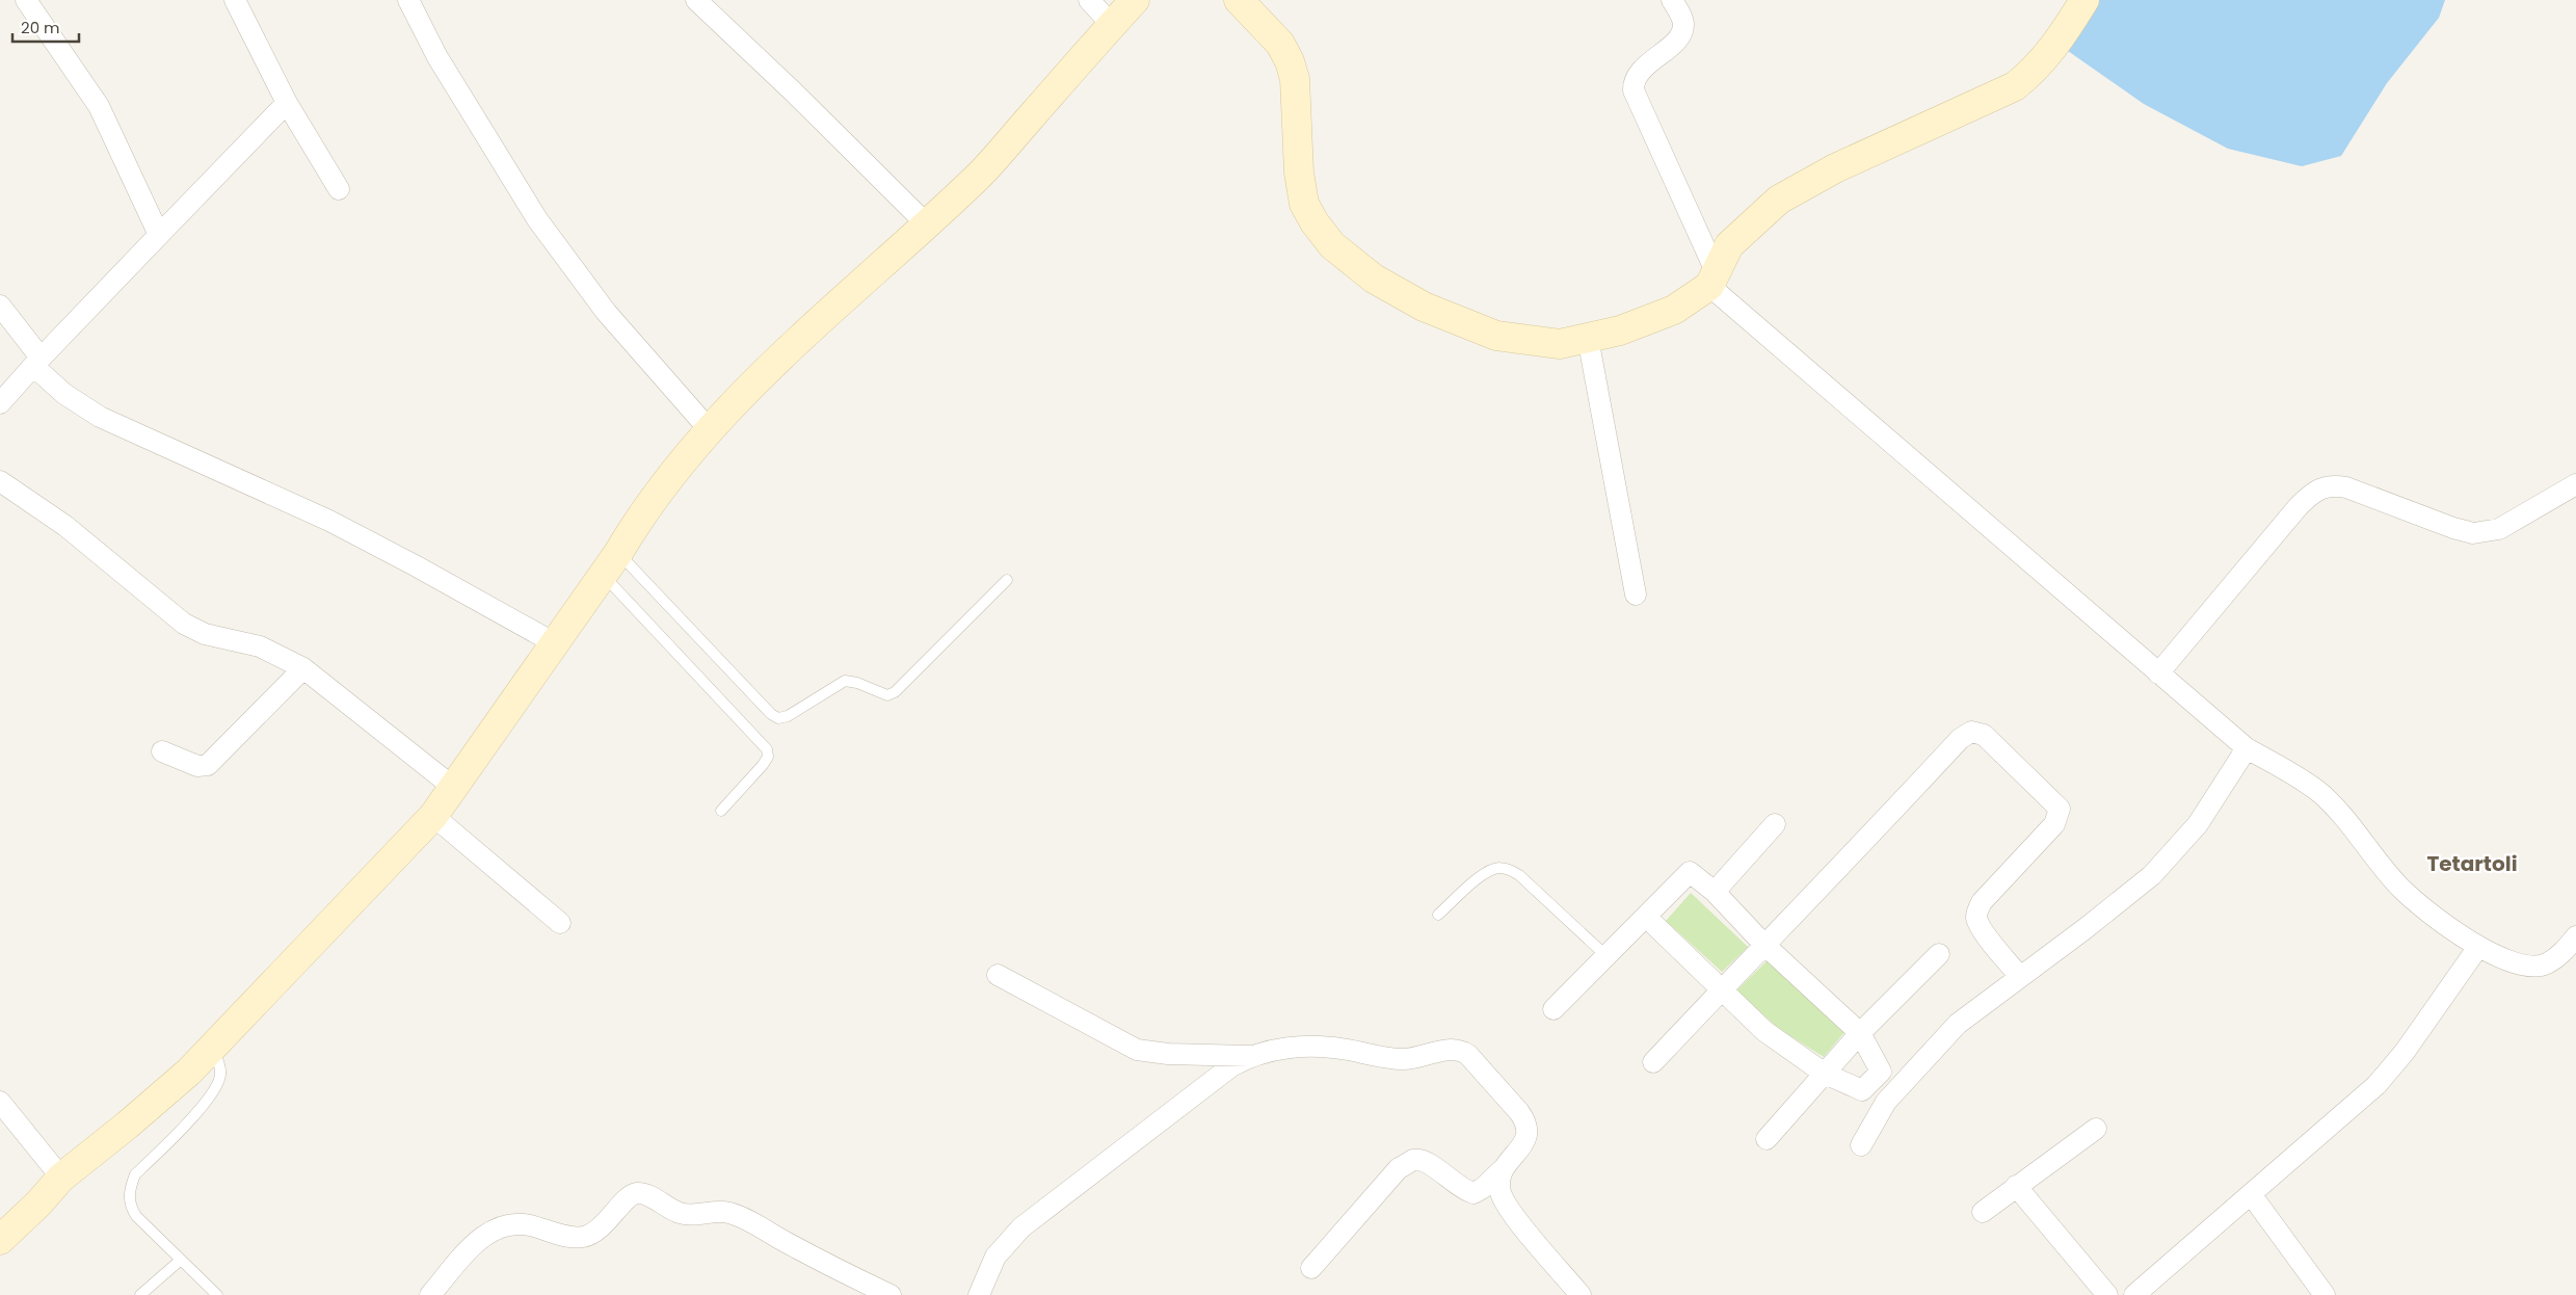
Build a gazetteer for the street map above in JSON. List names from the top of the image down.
{
  "districts": ["Tetartoli"],
  "scale_bar": "20 m"
}
